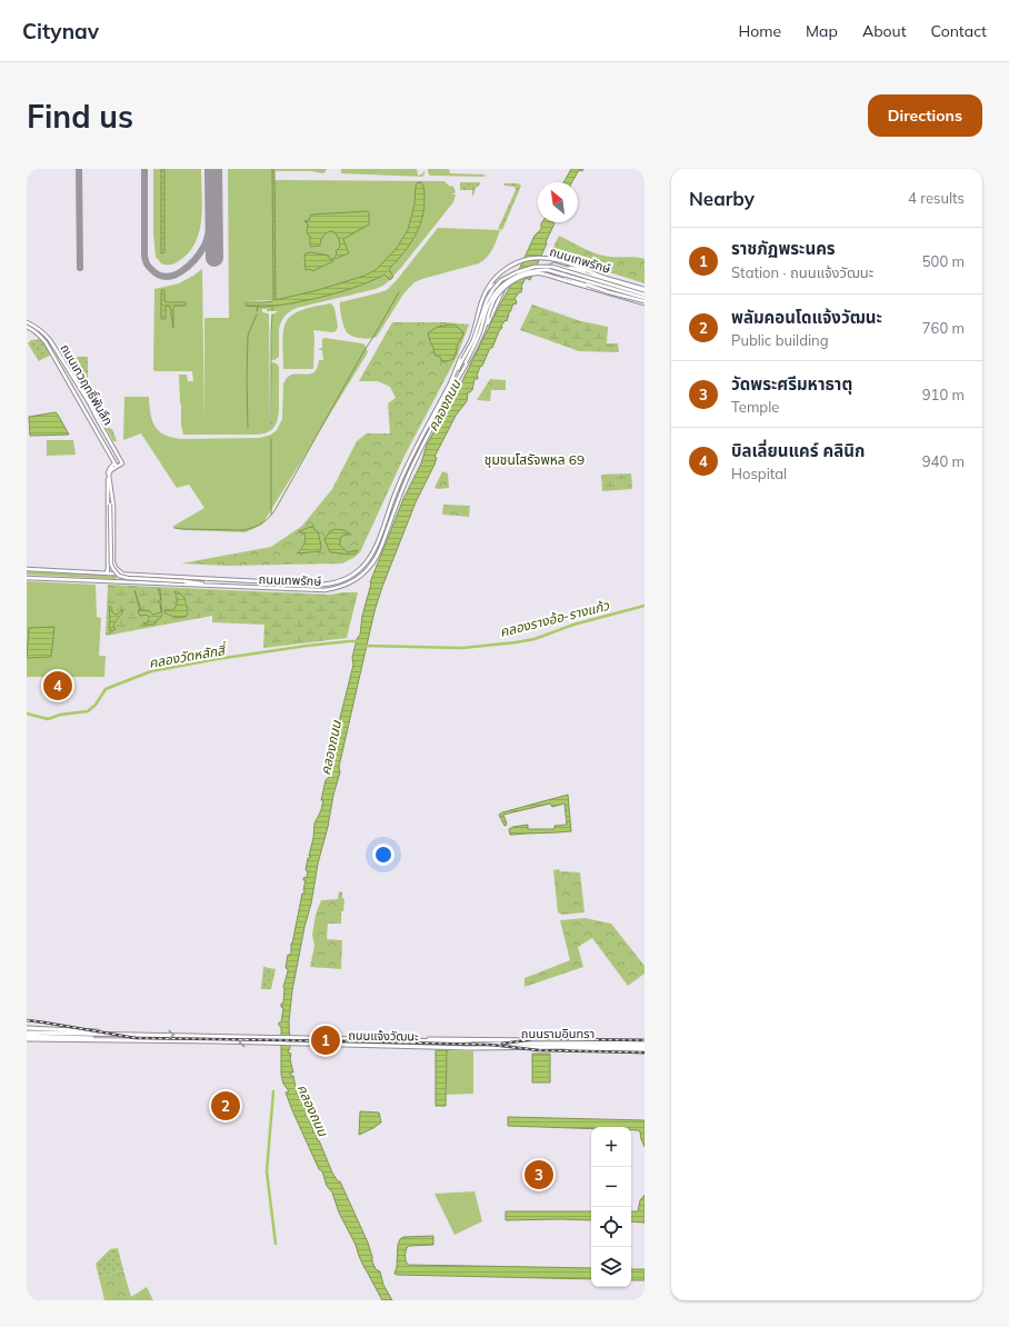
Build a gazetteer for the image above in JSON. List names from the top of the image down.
{
  "streets": {
    "main road": [
      "ถนนเทพรักษ์",
      "ถนนเทวฤทธิ์พันลึก",
      "ถนนรามอินทรา",
      "ถนนแจ้งวัฒนะ"
    ]
  },
  "crossings": [
    ["ถนนรามอินทรา", "ถนนแจ้งวัฒนะ"]
  ],
  "districts": ["ชุมชนโสรัจพหล 69"],
  "water": ["คลองถนน", "คลองรางอ้อ-รางแก้ว", "คลองวัดหลักสี่"],
  "north": "top left",
  "page": {
    "header": "Citynav",
    "nav": [
      "Home",
      "Map",
      "About",
      "Contact"
    ],
    "buttons": "Directions",
    "title": "Find us",
    "heading": ["Nearby", "4 results"],
    "list": [
      {
        "mark": "1",
        "name": "ราชภัฏพระนคร",
        "note": "Station · ถนนแจ้งวัฒนะ",
        "value": "500 m"
      },
      {
        "mark": "2",
        "name": "พลัมคอนโดแจ้งวัฒนะ",
        "note": "Public building",
        "value": "760 m"
      },
      {
        "mark": "3",
        "name": "วัดพระศรีมหาธาตุ",
        "note": "Temple",
        "value": "910 m"
      },
      {
        "mark": "4",
        "name": "บิลเลี่ยนแคร์ คลินิก",
        "note": "Hospital",
        "value": "940 m"
      }
    ],
    "pins": [
      "4",
      "1",
      "2",
      "3"
    ],
    "map_buttons": ["+", "−"]
  }
}
